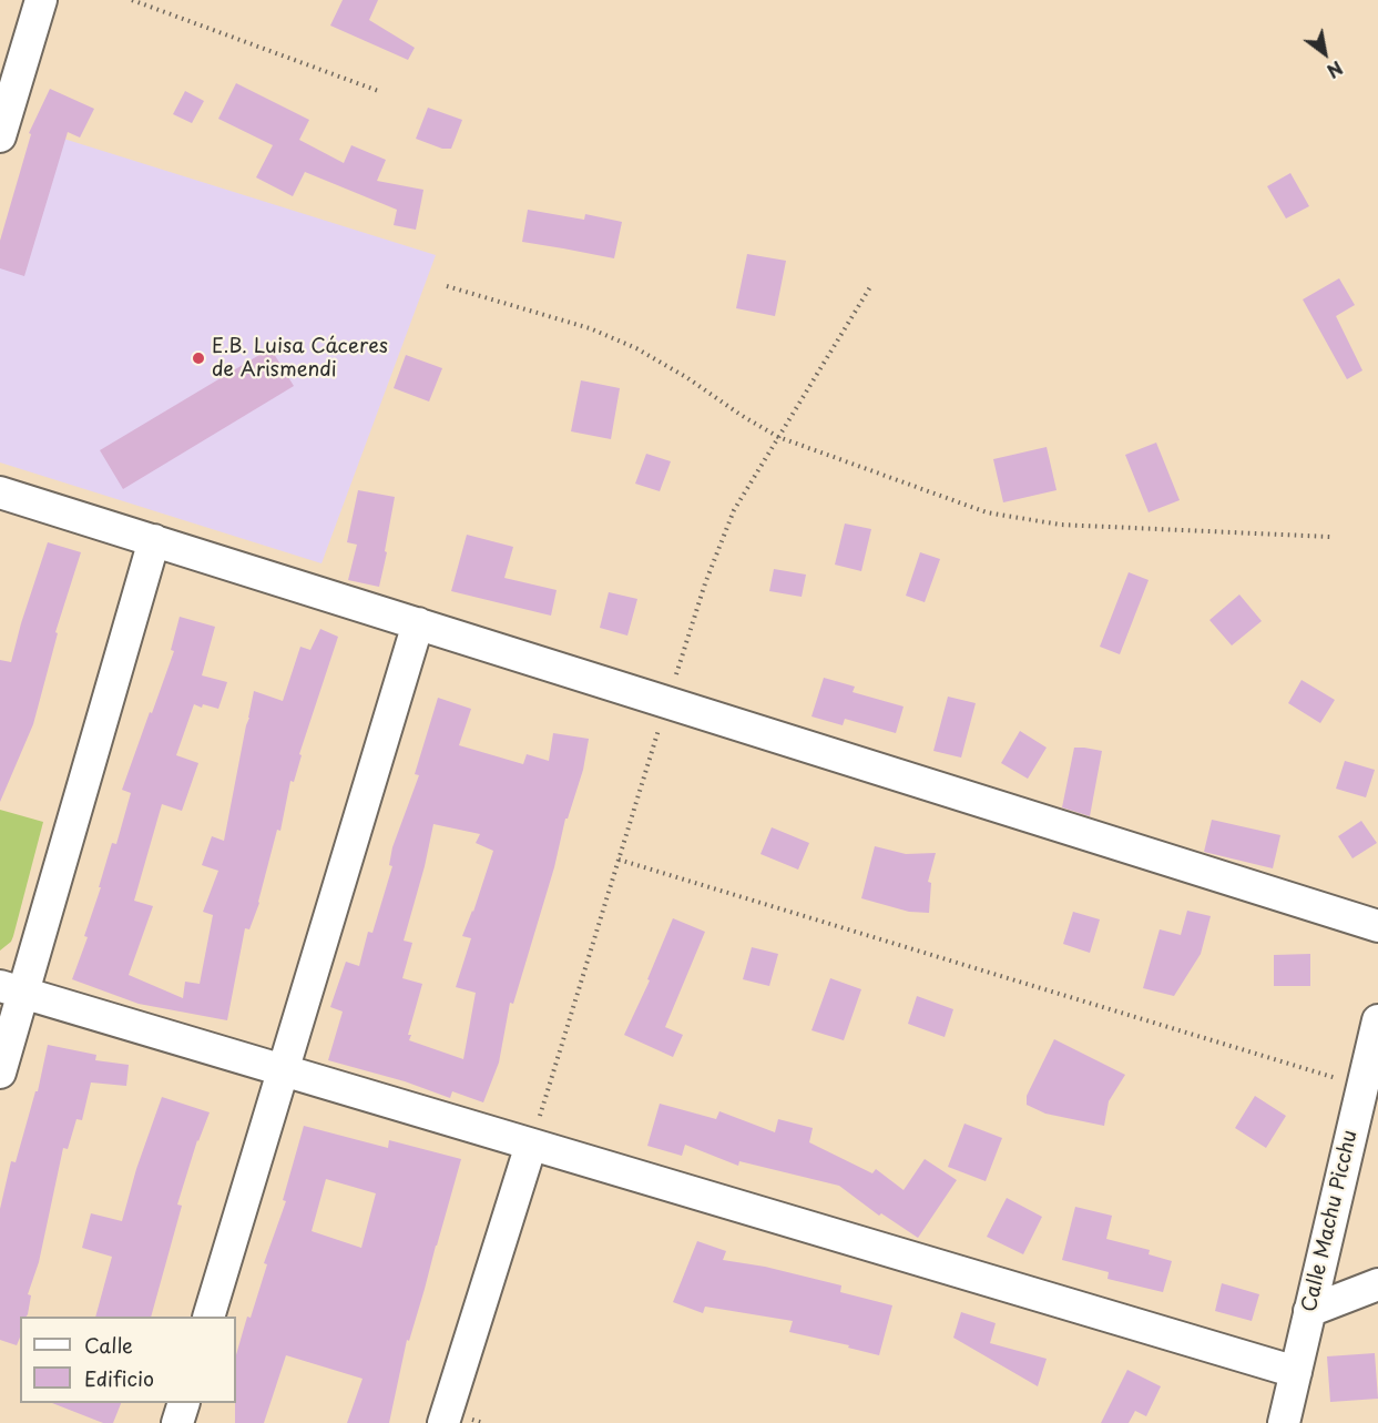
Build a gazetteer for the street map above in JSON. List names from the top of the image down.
{
  "streets": {
    "street": ["Calle Machu Picchu"]
  },
  "places": ["E.B. Luisa Cáceres de Arismendi"],
  "legend": ["Calle", "Edificio"],
  "north": "bottom right"
}
